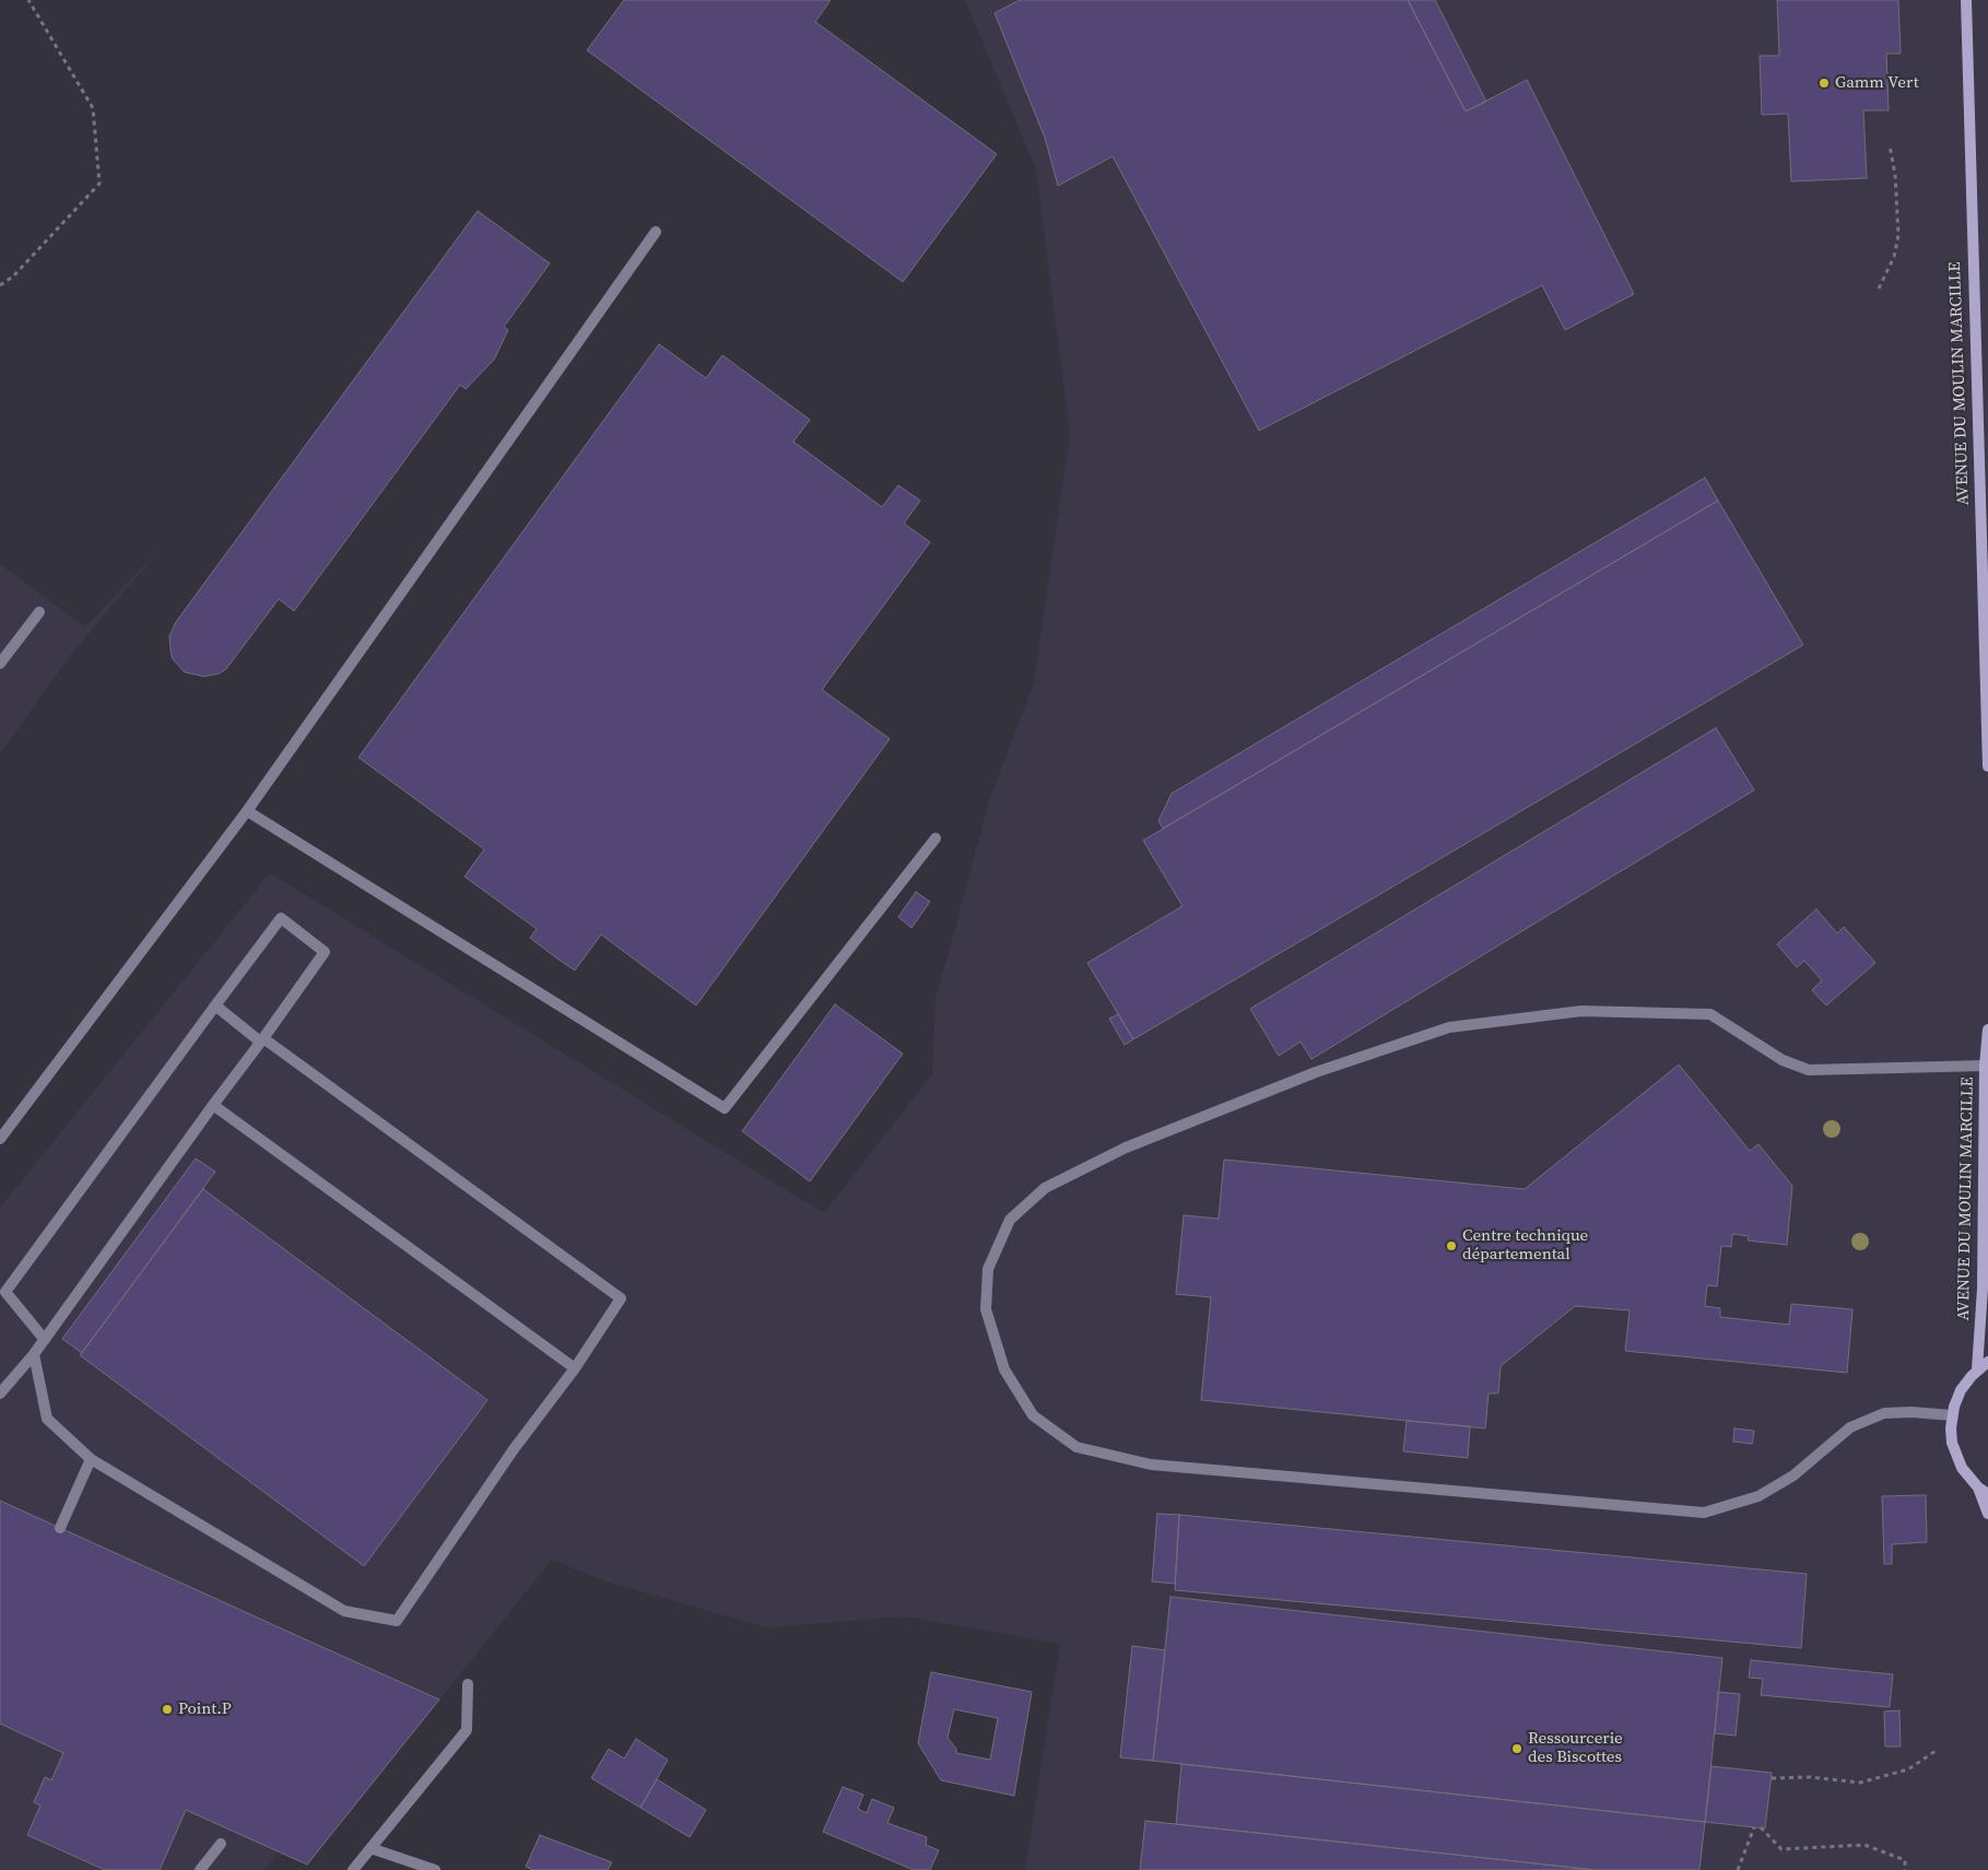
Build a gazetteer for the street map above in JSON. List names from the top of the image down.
{
  "streets": {
    "main road": ["AVENUE DU MOULIN MARCILLE"]
  },
  "places": [
    "Gamm Vert",
    "Centre technique départemental",
    "Point.P",
    "Ressourcerie des Biscottes"
  ]
}
